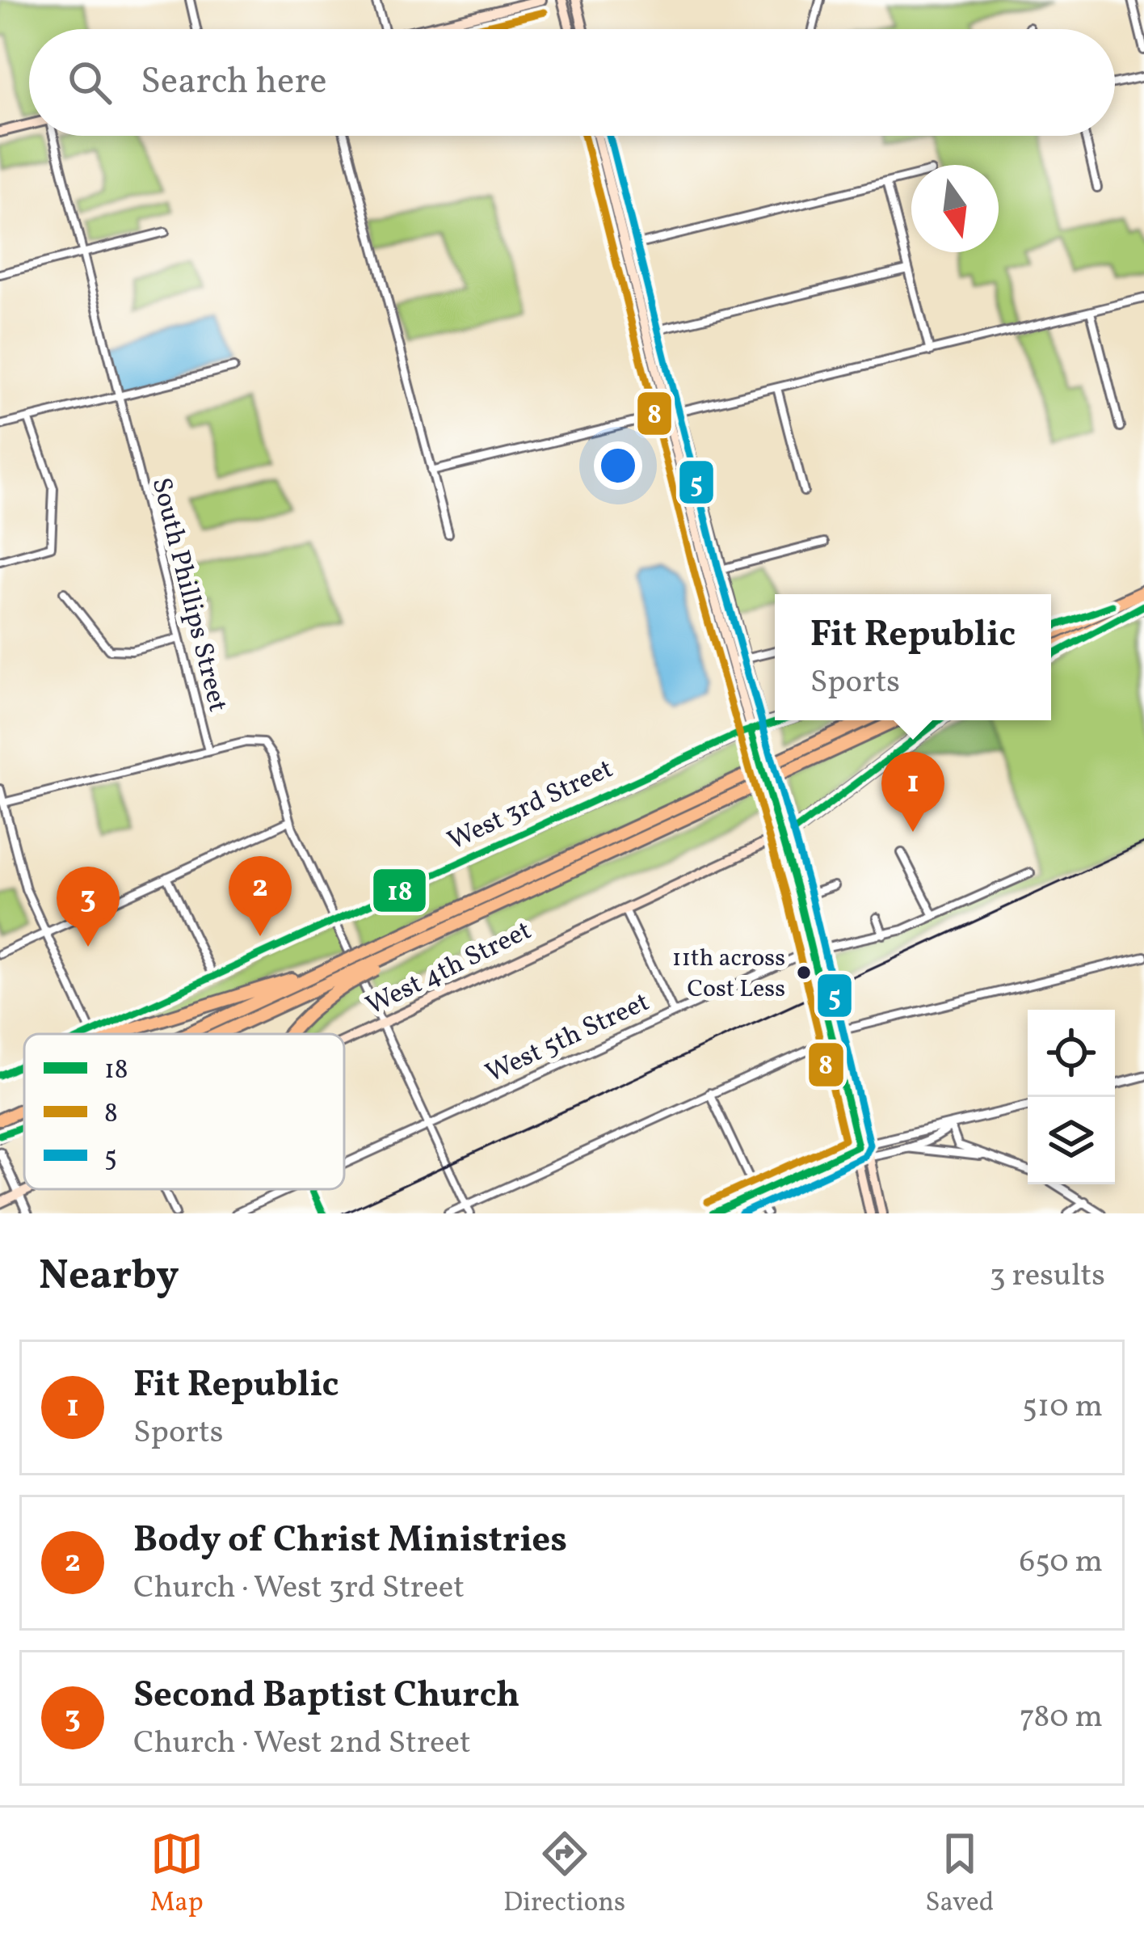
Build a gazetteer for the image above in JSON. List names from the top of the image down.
{
  "streets": {
    "main road": ["West 3rd Street", "West 4th Street"],
    "street": ["South Phillips Street", "West 5th Street"]
  },
  "crossings": [
    ["South Phillips Street", "West 3rd Street"],
    ["South Phillips Street", "West 4th Street"],
    ["South Phillips Street", "West 5th Street"]
  ],
  "places": ["11th across Cost Less"],
  "lines": ["transit line 8", "transit line 5", "transit line 18"],
  "legend": ["18", "8", "5"],
  "north": "bottom",
  "page": {
    "search": "Search here",
    "popup": ["Fit Republic", "Sports"],
    "pins": ["1", "2", "3"],
    "heading": ["Nearby", "3 results"],
    "list": [
      {
        "mark": "1",
        "name": "Fit Republic",
        "note": "Sports",
        "value": "510 m"
      },
      {
        "mark": "2",
        "name": "Body of Christ Ministries",
        "note": "Church · West 3rd Street",
        "value": "650 m"
      },
      {
        "mark": "3",
        "name": "Second Baptist Church",
        "note": "Church · West 2nd Street",
        "value": "780 m"
      }
    ],
    "nav": ["Map", "Directions", "Saved"]
  }
}
